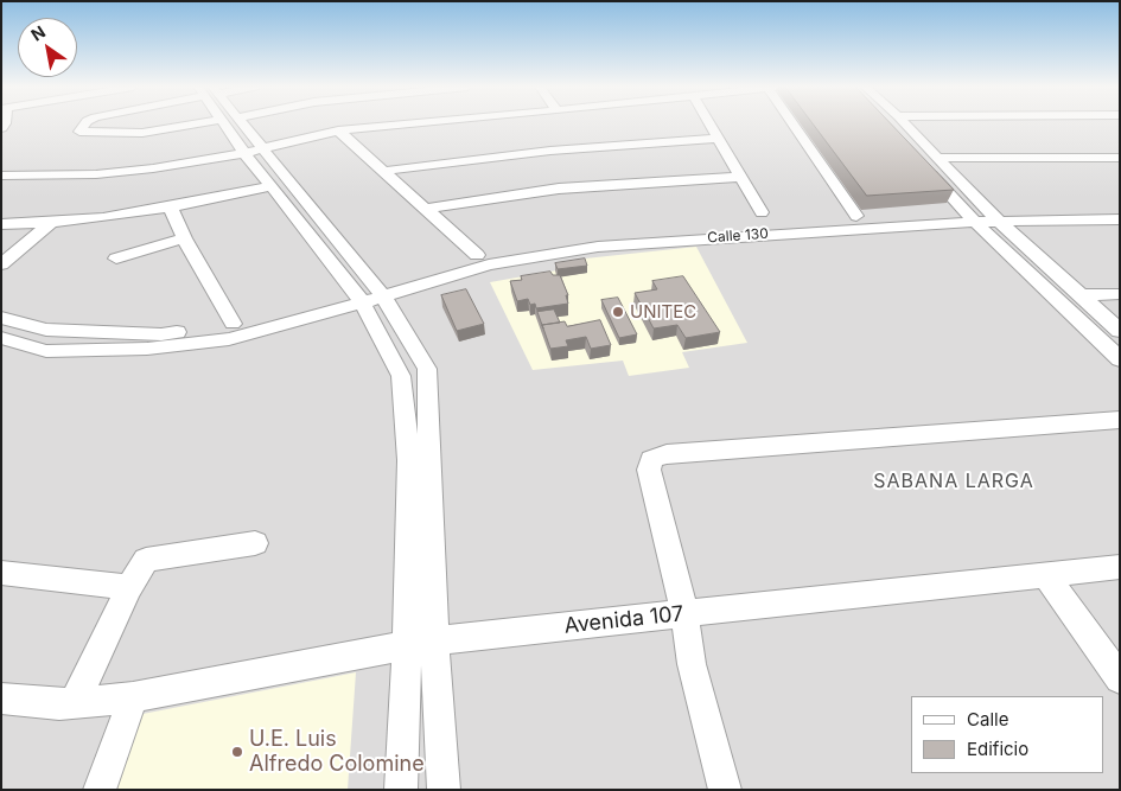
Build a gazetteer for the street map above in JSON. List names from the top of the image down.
{
  "streets": {
    "street": ["Calle 130", "Avenida 107"]
  },
  "districts": ["SABANA LARGA"],
  "places": ["UNITEC", "U.E. Luis Alfredo Colomine"],
  "legend": ["Calle", "Edificio"],
  "north": "top left"
}
